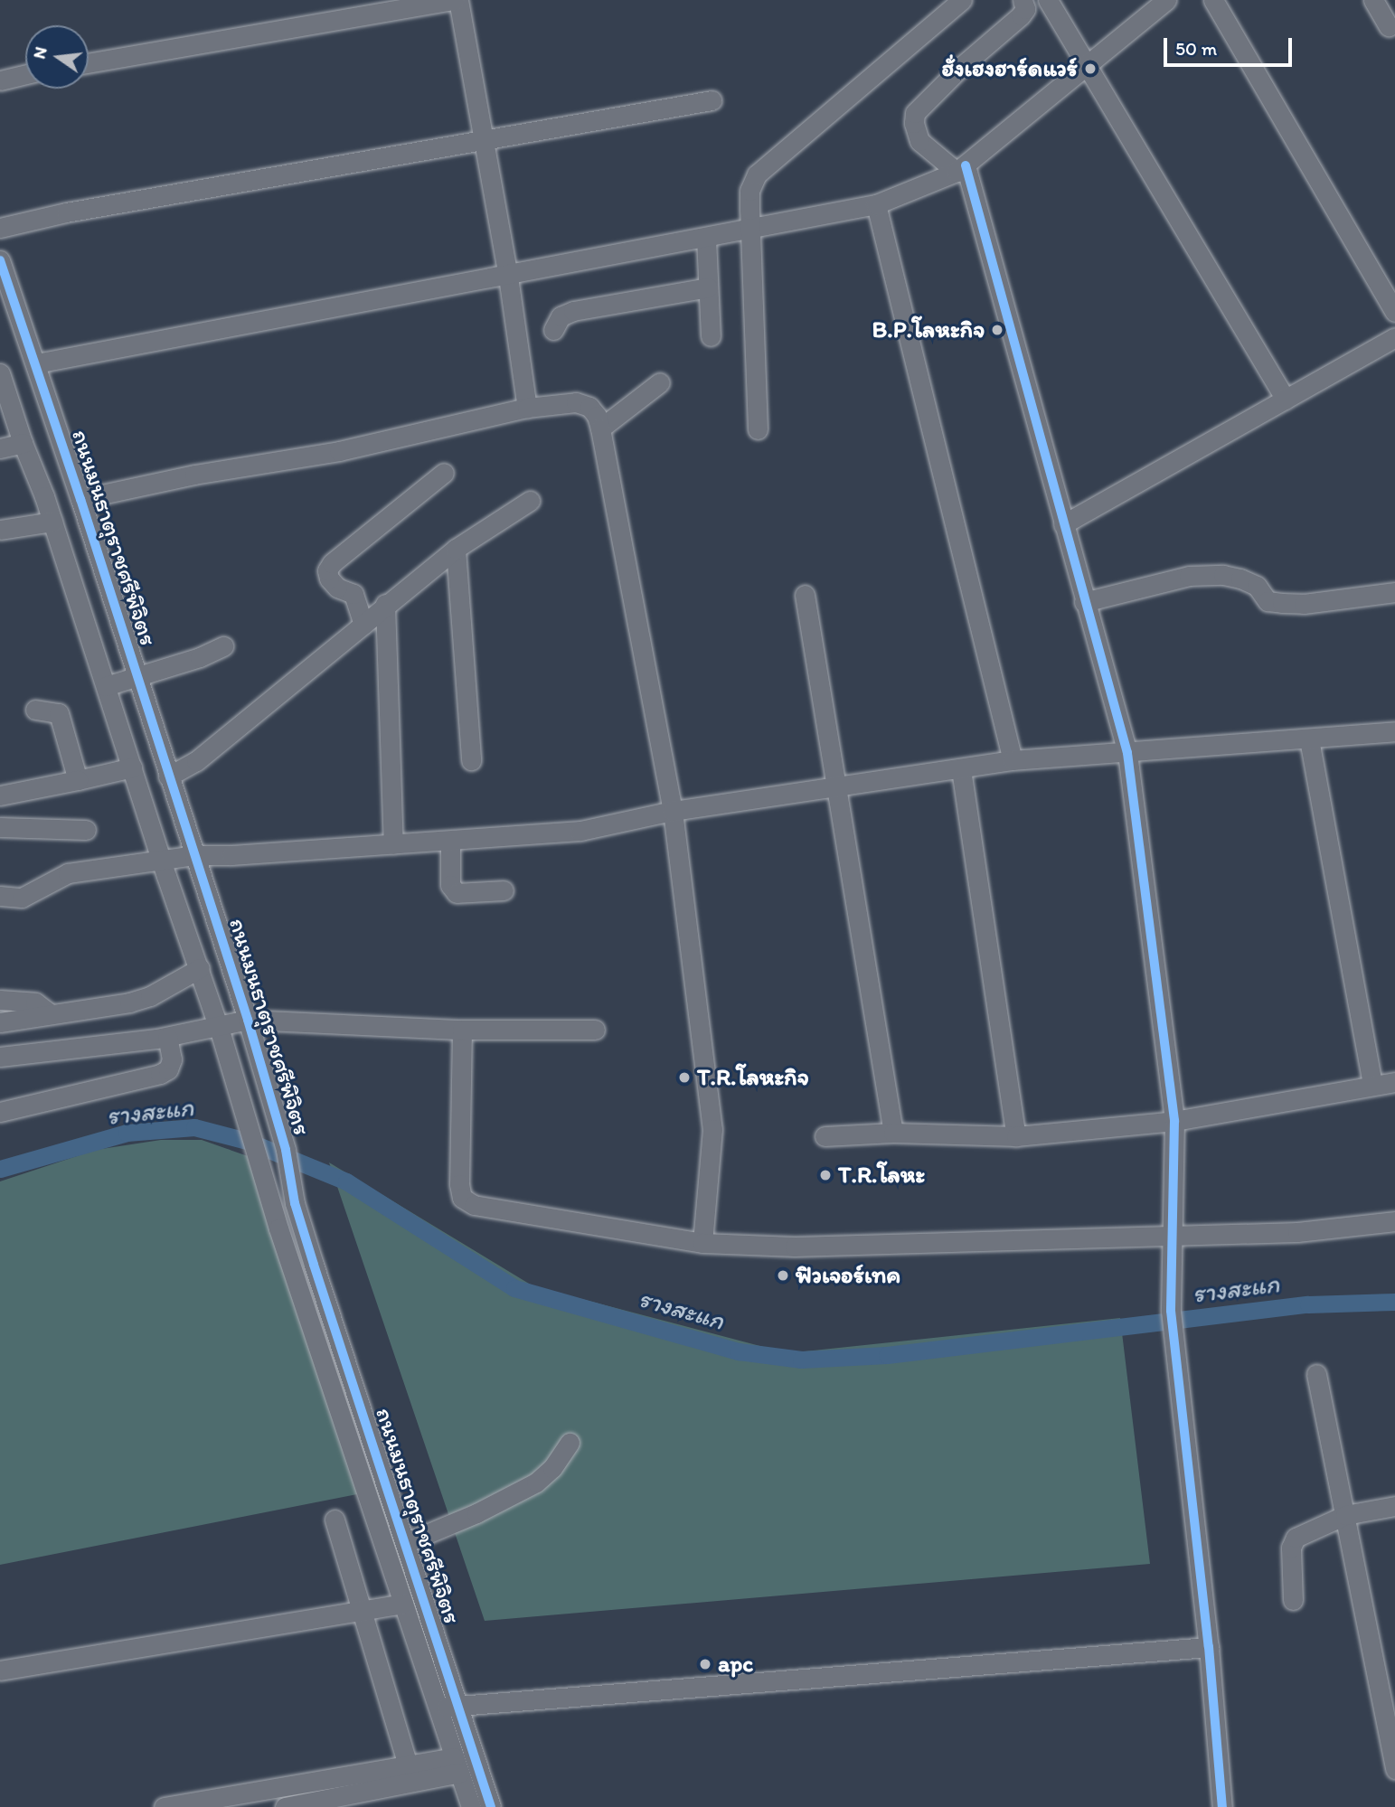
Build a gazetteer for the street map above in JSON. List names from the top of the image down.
{
  "streets": {
    "street": ["ถนนมนธาตุราชศรีพิจิตร"]
  },
  "water": ["รางสะแก"],
  "places": [
    "ฮั่งเฮงฮาร์ดแวร์",
    "B.P.โลหะกิจ",
    "T.R.โลหะกิจ",
    "T.R.โลหะ",
    "ฟิวเจอร์เทค",
    "apc"
  ],
  "scale_bar": "50 m",
  "north": "left"
}
